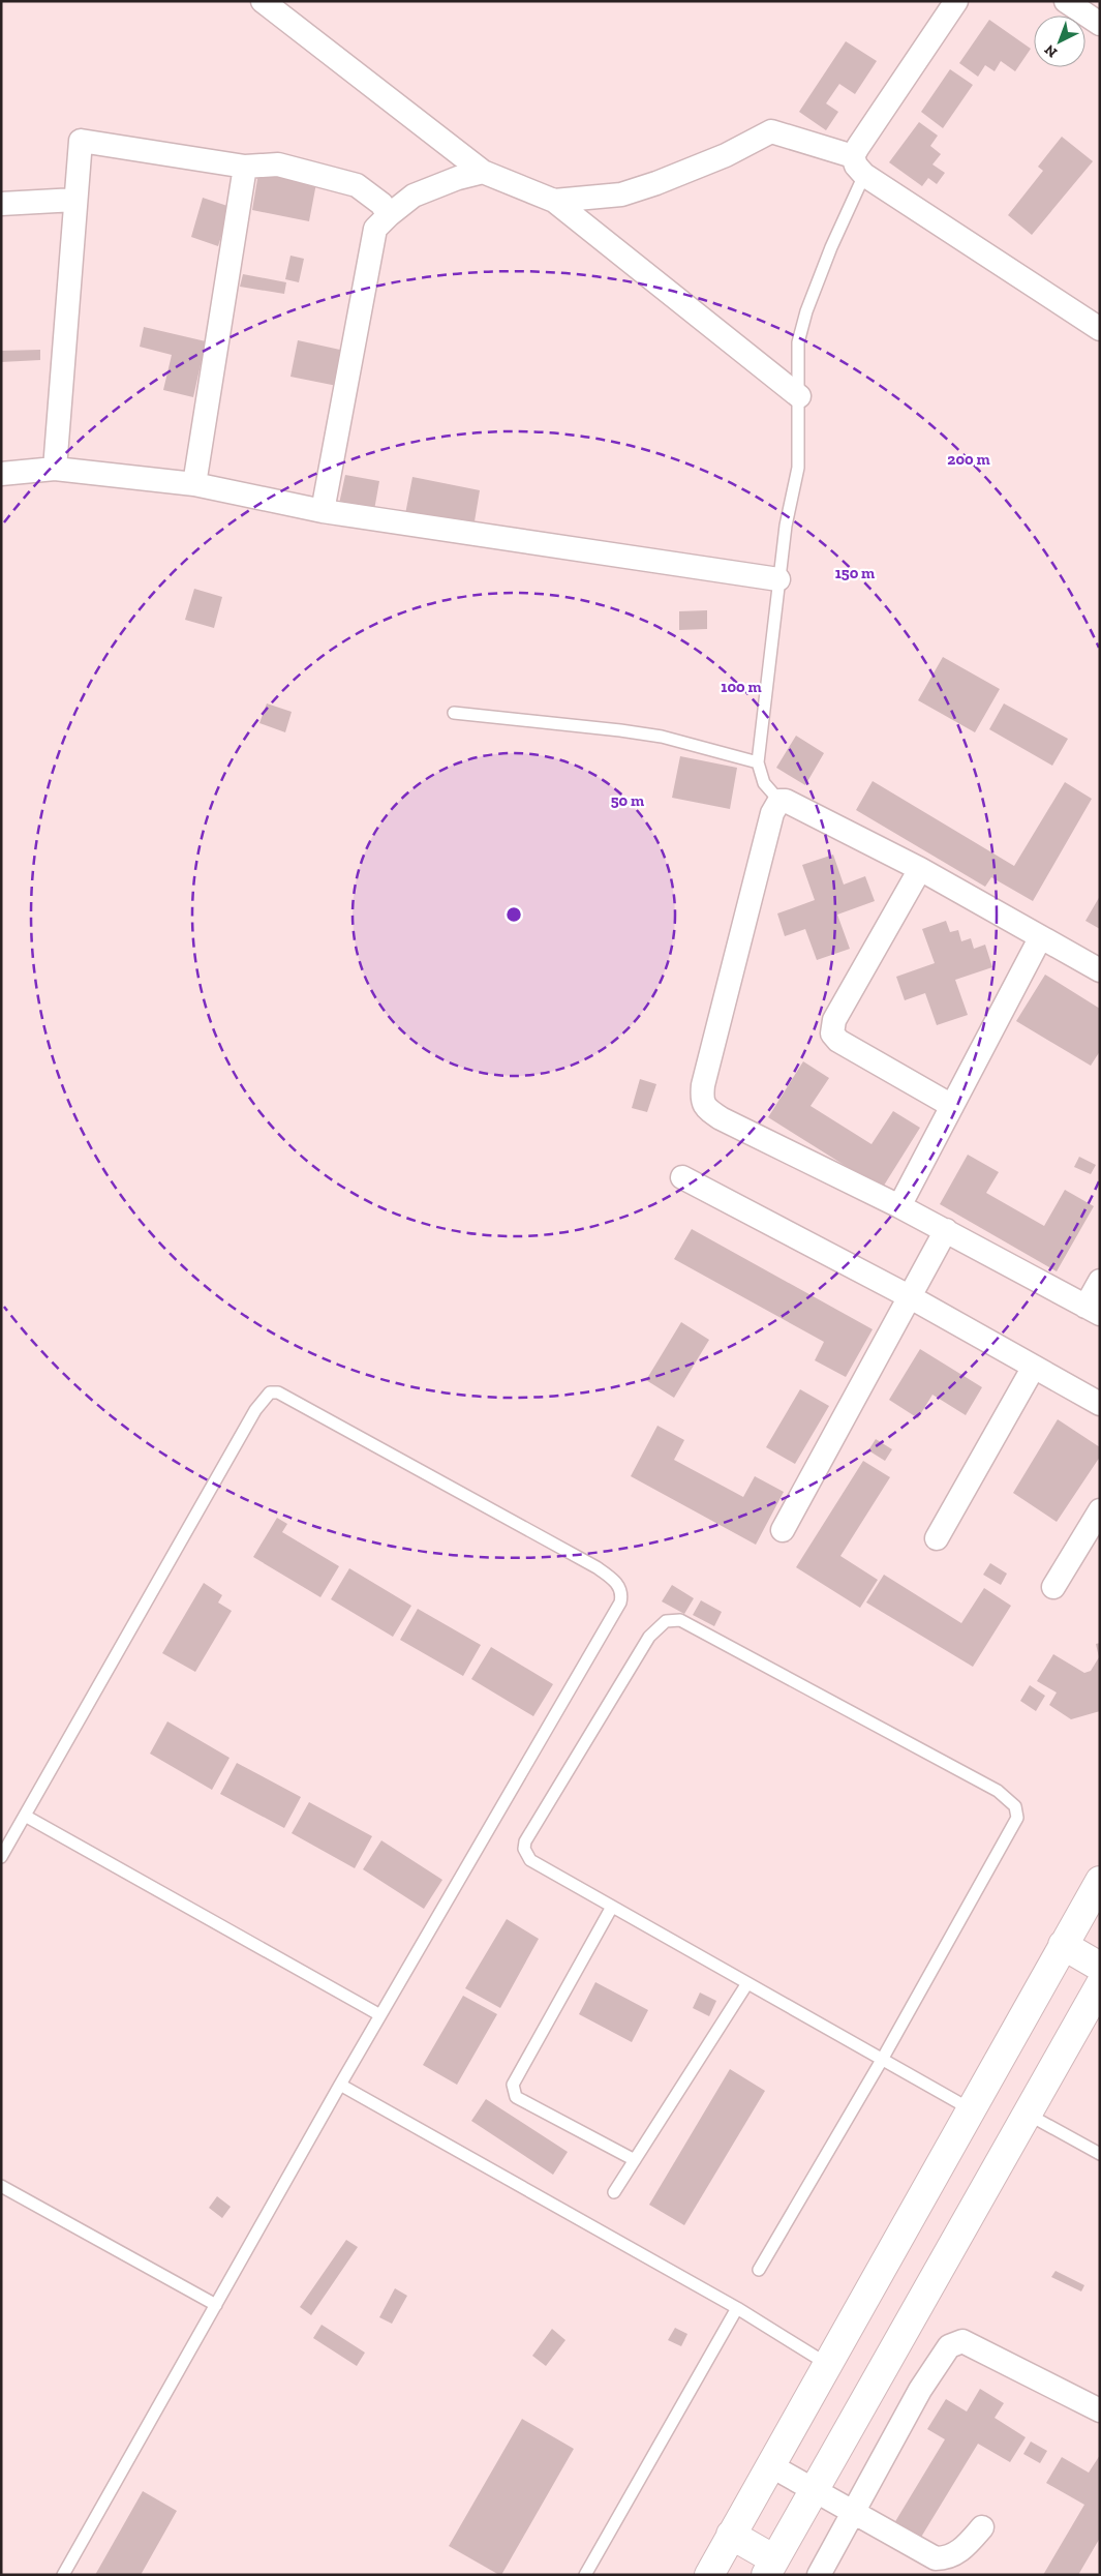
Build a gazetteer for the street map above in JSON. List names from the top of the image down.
{
  "north": "bottom left",
  "rings": [
    "200 m",
    "150 m",
    "100 m",
    "50 m"
  ]
}
